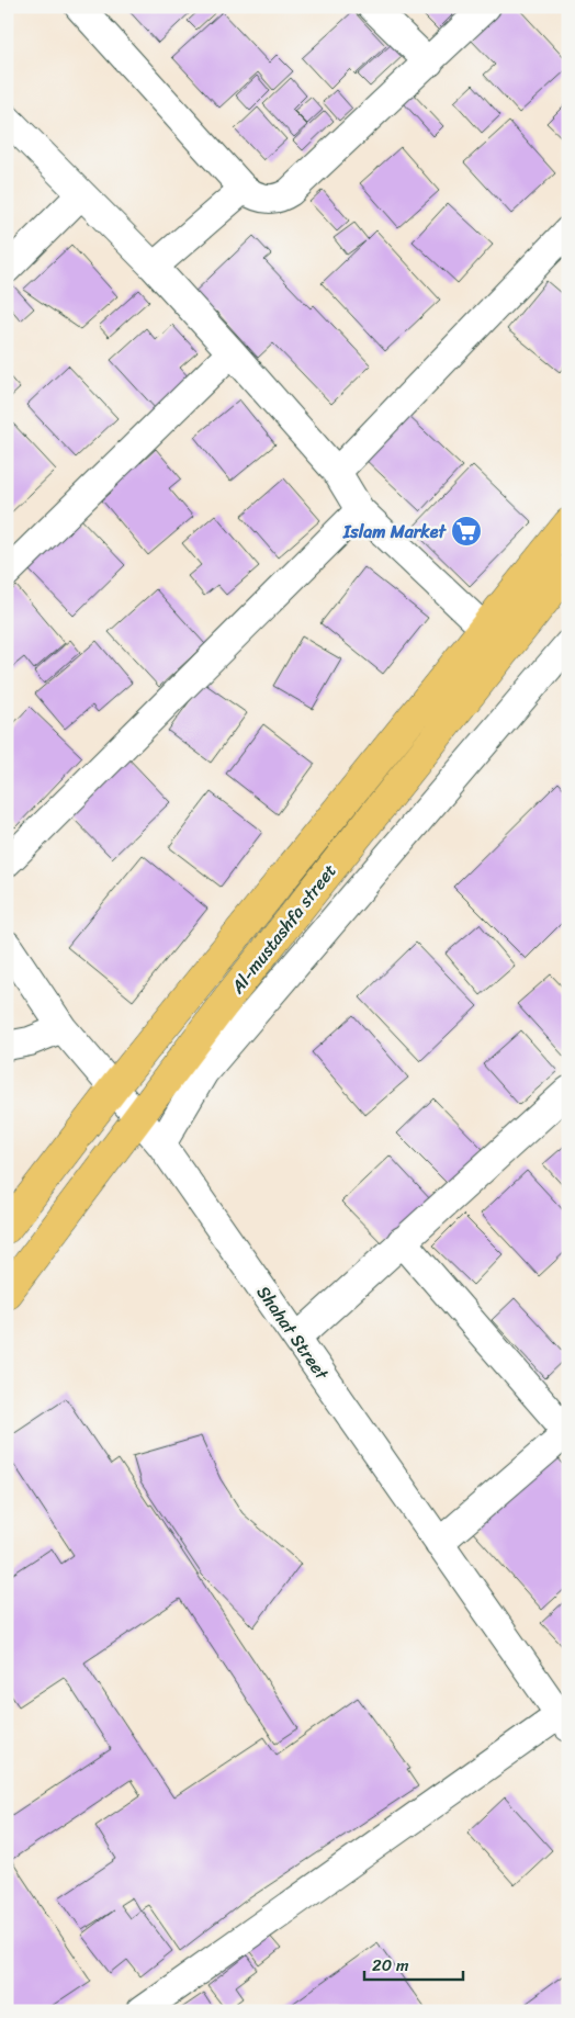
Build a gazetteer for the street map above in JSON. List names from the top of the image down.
{
  "streets": {
    "main road": ["Al-mustashfa street"],
    "street": ["Shahat Street"]
  },
  "crossings": [
    ["Al-mustashfa street", "Shahat Street"]
  ],
  "places": {
    "supermarket": ["Islam Market"]
  },
  "scale_bar": "20 m"
}
